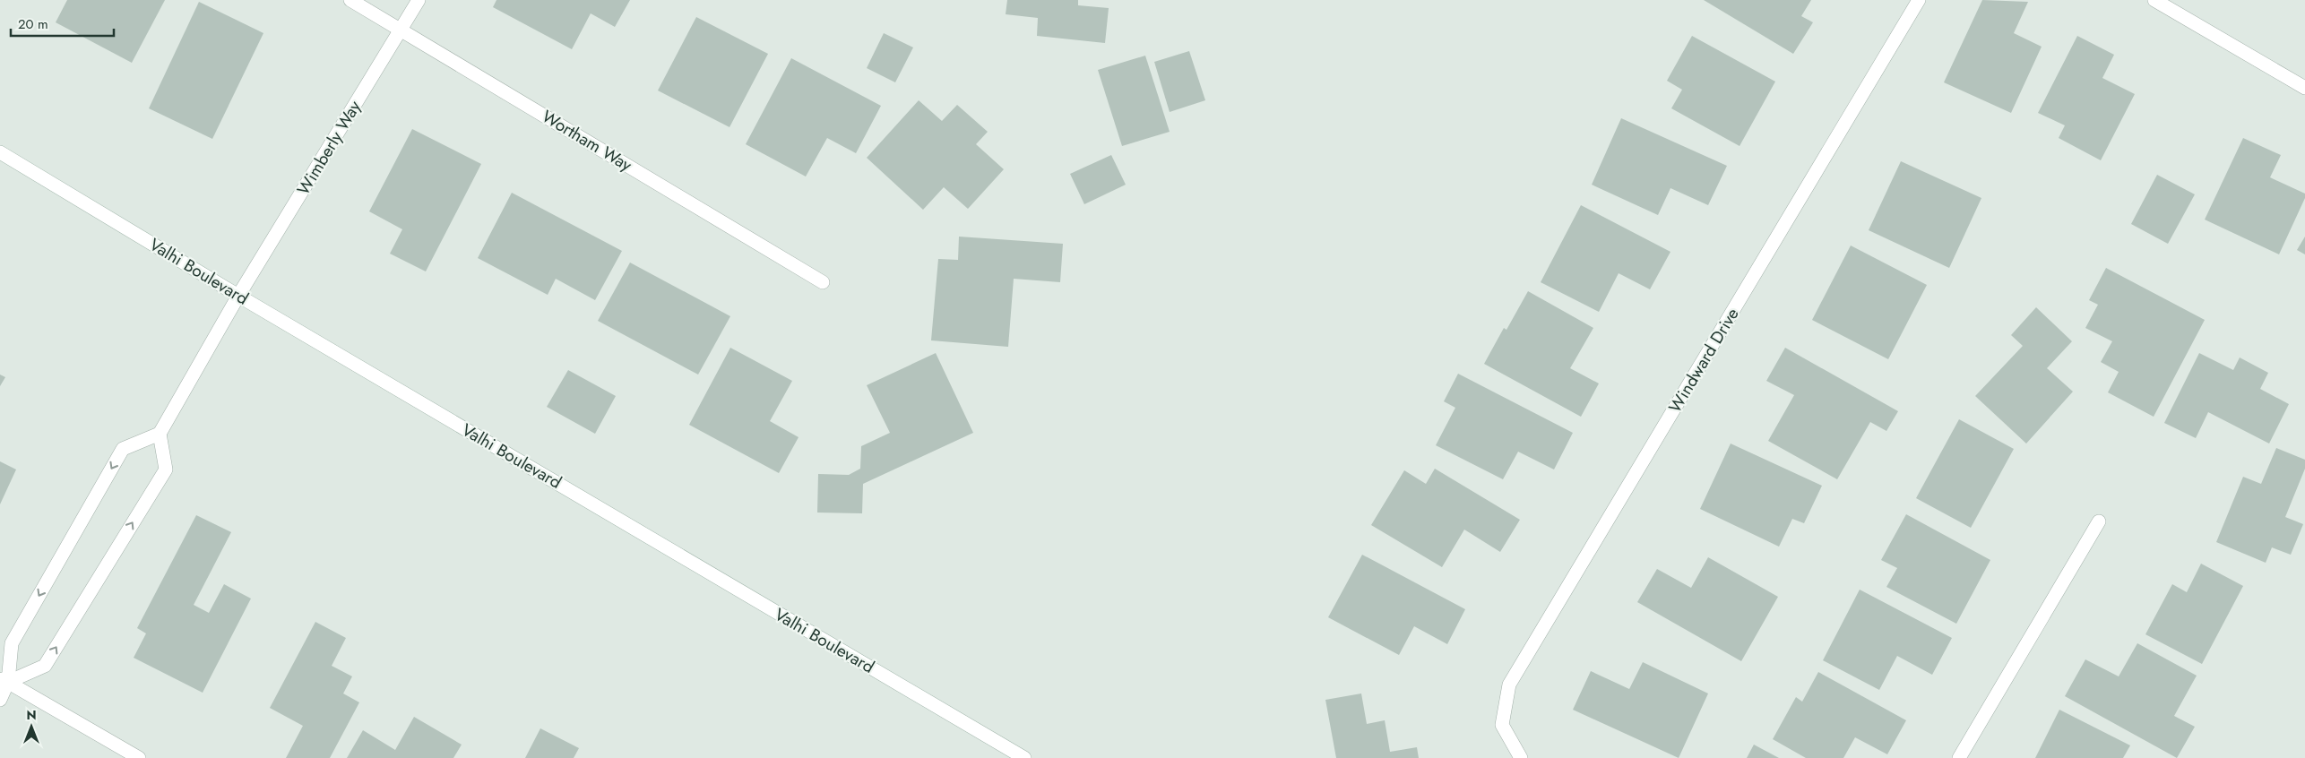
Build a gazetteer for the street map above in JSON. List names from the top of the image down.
{
  "streets": {
    "street": [
      "Wortham Way",
      "Wimberly Way",
      "Valhi Boulevard",
      "Windward Drive"
    ]
  },
  "crossings": [
    ["Wortham Way", "Wimberly Way"],
    ["Wimberly Way", "Valhi Boulevard"]
  ],
  "scale_bar": "20 m",
  "north": "top"
}
